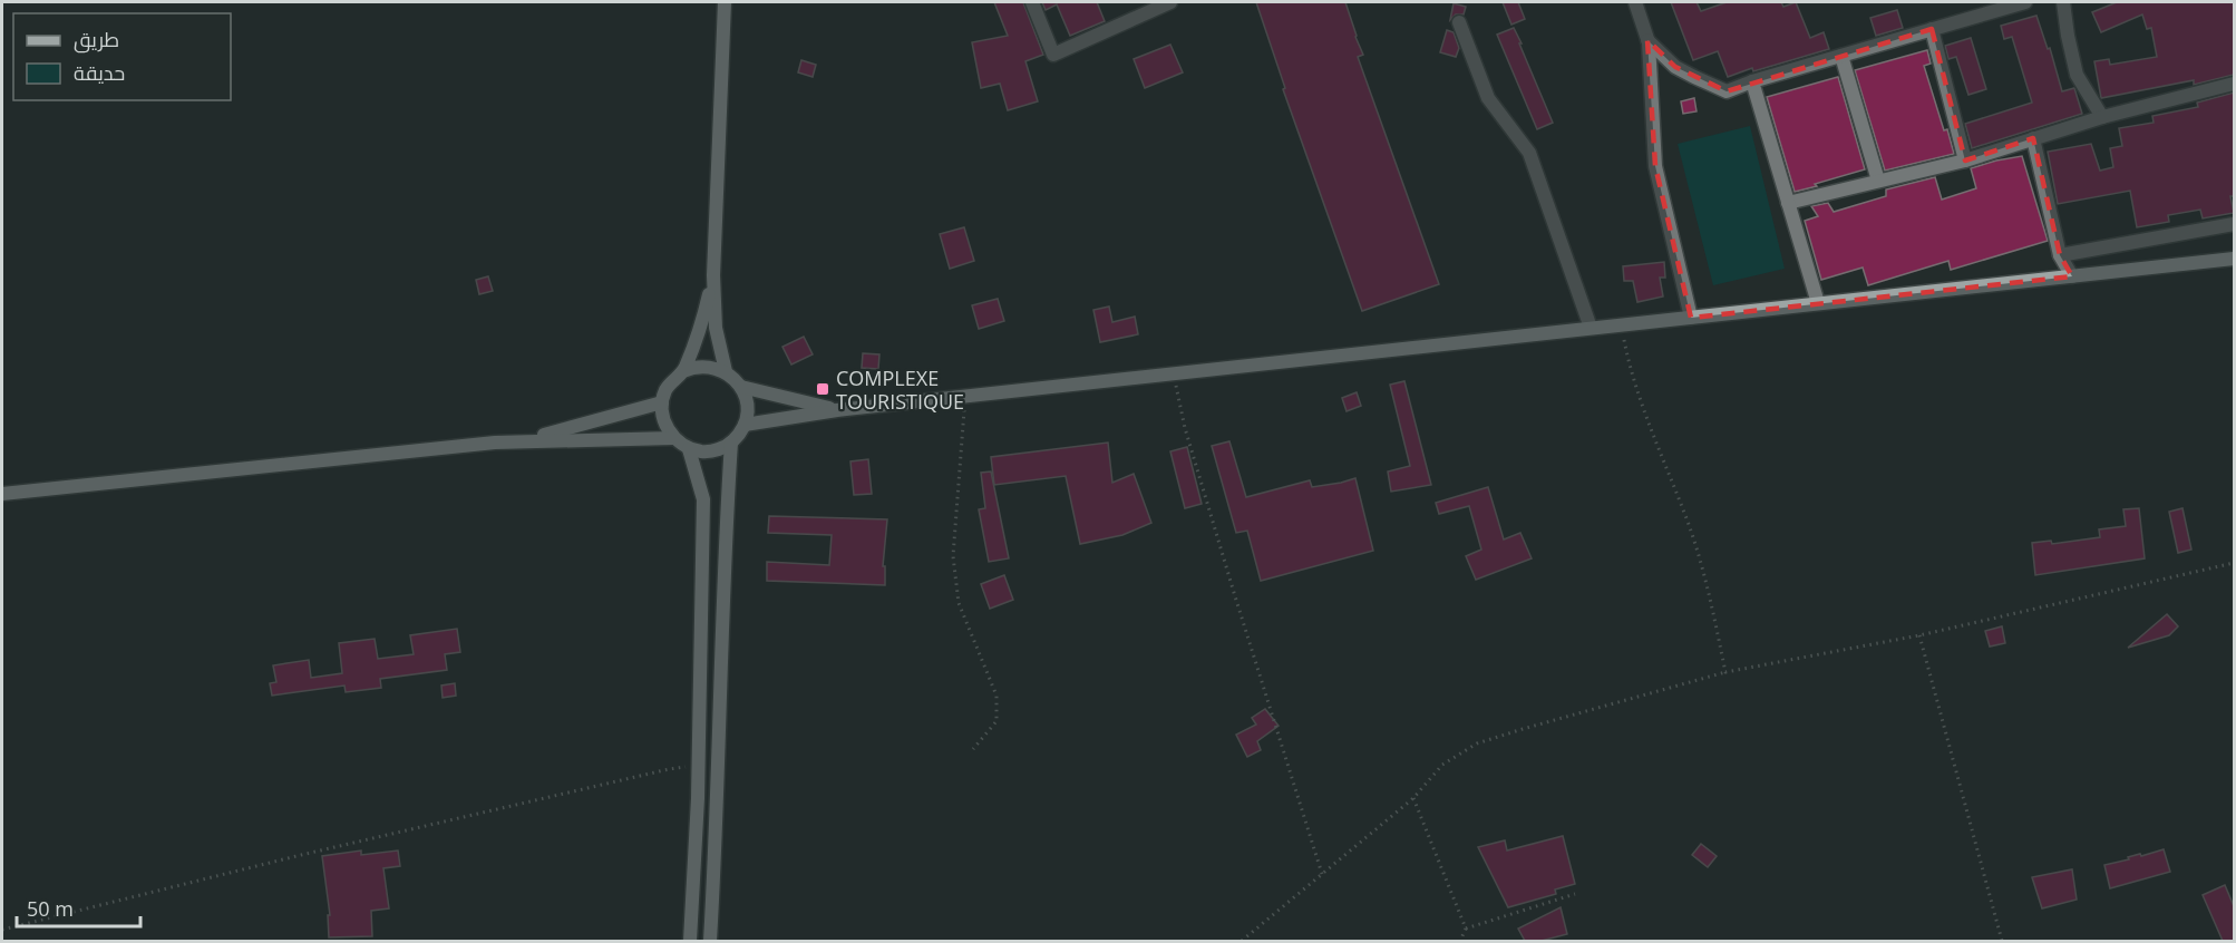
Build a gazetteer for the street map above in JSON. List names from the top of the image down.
{
  "places": {
    "transit": ["COMPLEXE TOURISTIQUE"]
  },
  "legend": ["طريق", "حديقة"],
  "scale_bar": "50 m"
}
